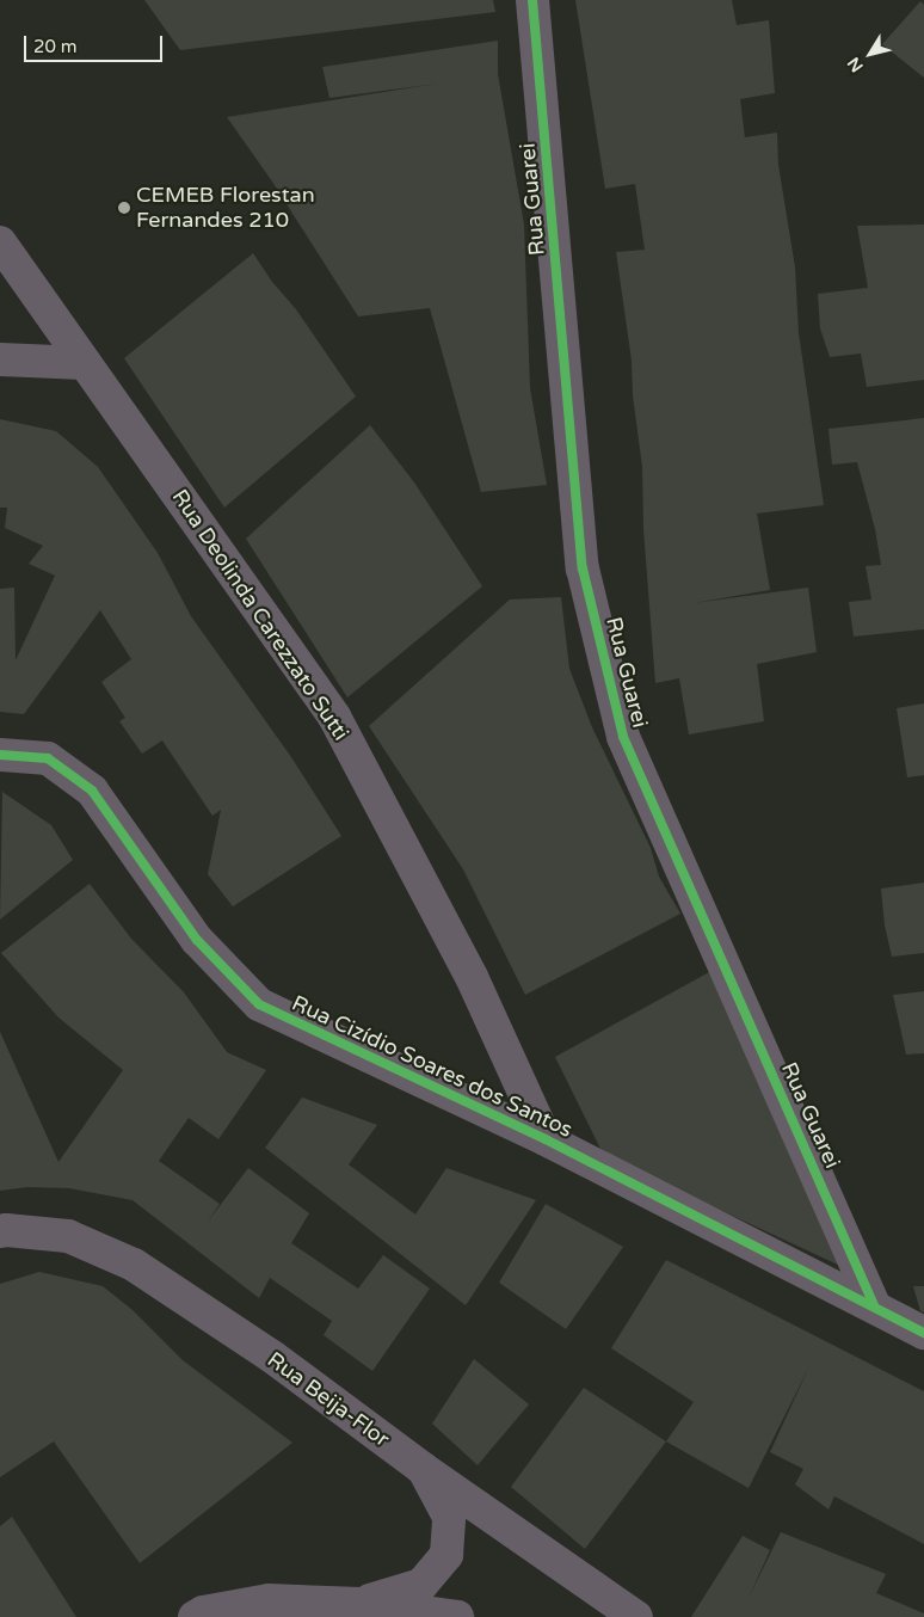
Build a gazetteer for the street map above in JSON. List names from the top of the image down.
{
  "streets": {
    "street": [
      "Rua Guarei",
      "Rua Deolinda Carezzato Sutti",
      "Rua Cizídio Soares dos Santos",
      "Rua Beija-Flor"
    ]
  },
  "crossings": [
    ["Rua Guarei", "Rua Cizídio Soares dos Santos"],
    ["Rua Deolinda Carezzato Sutti", "Rua Cizídio Soares dos Santos"]
  ],
  "places": ["CEMEB Florestan Fernandes 210"],
  "scale_bar": "20 m",
  "north": "bottom left"
}
